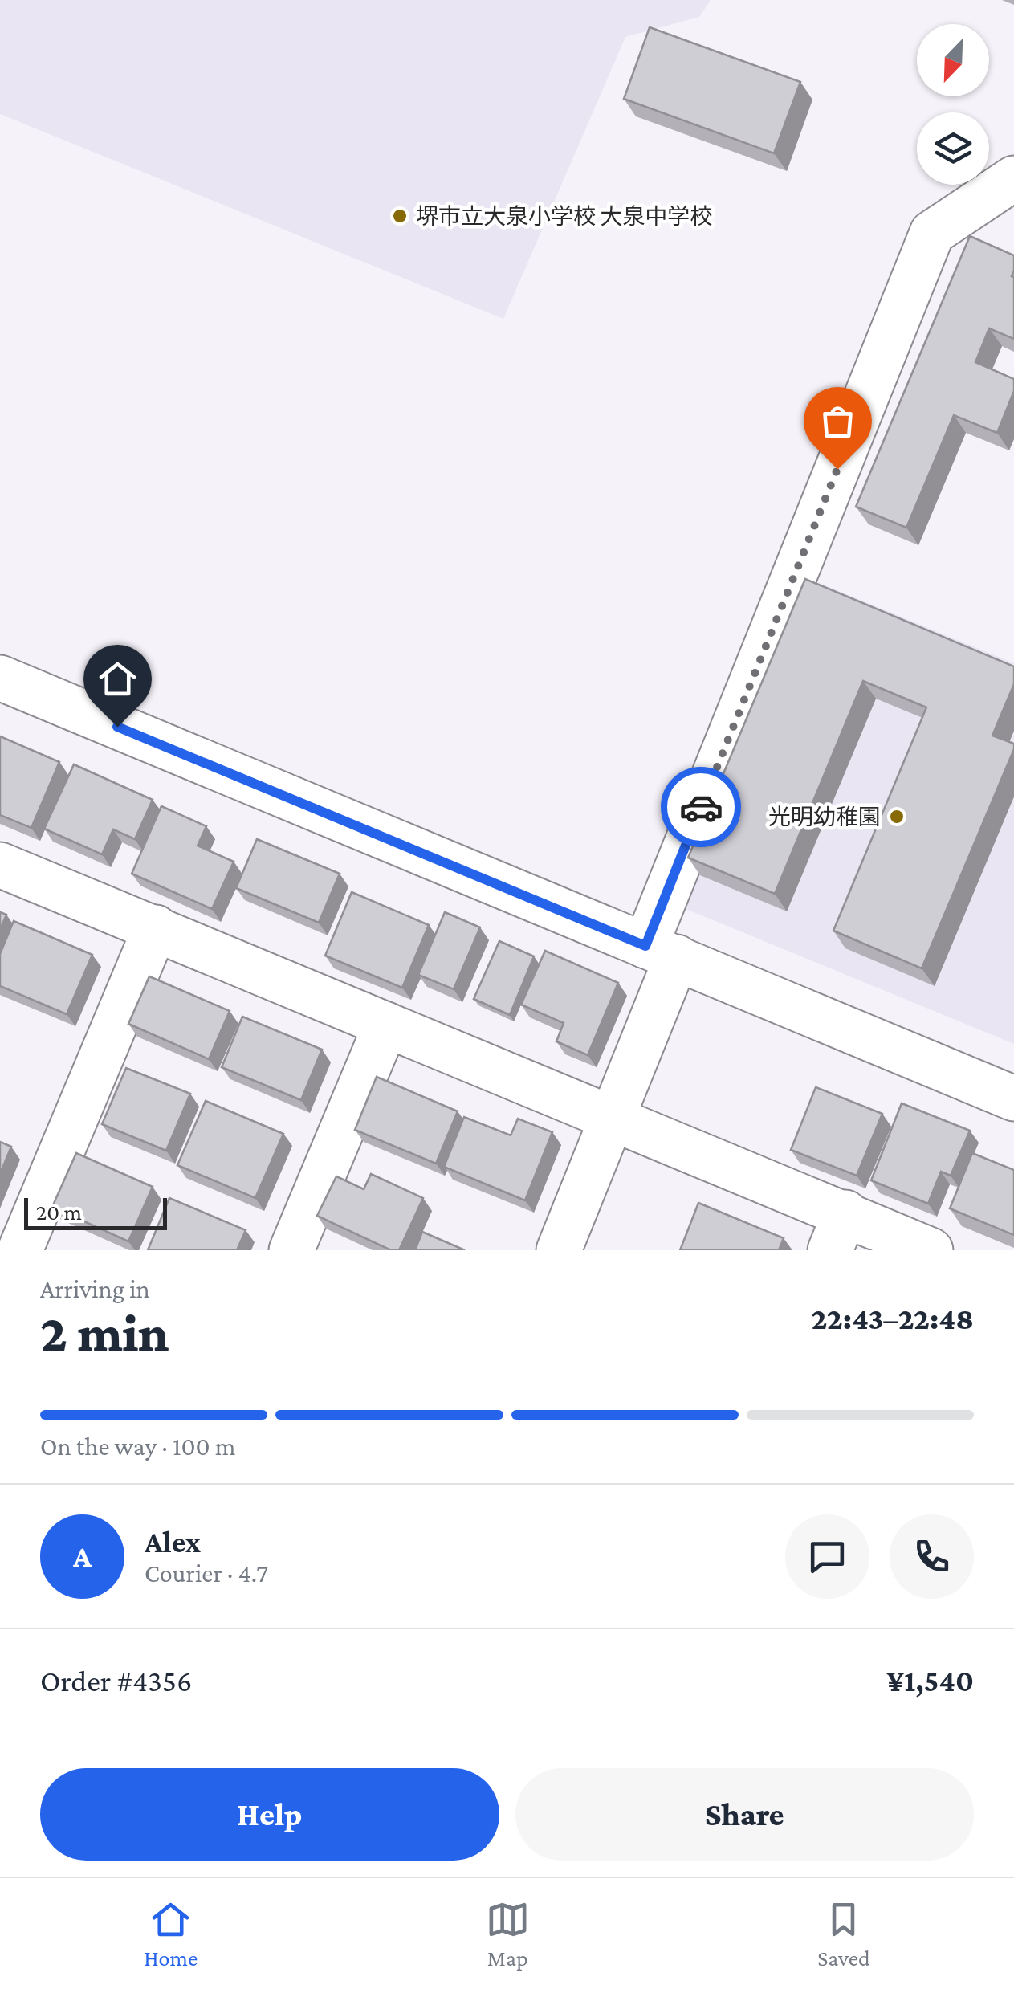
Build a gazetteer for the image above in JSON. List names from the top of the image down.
{
  "places": ["堺市立大泉小学校 大泉中学校", "光明幼稚園"],
  "scale_bar": "20 m",
  "north": "bottom left",
  "page": {
    "scale": "20 m",
    "heading": ["2 min", "Arriving in", "22:43–22:48"],
    "panel": [
      "Alex",
      "Courier · 4.7",
      "Order #4356",
      "¥1,540"
    ],
    "bar": "On the way · 100 m",
    "round": "A",
    "buttons": ["Help", "Share"],
    "tabs": ["Home", "Map", "Saved"]
  }
}
